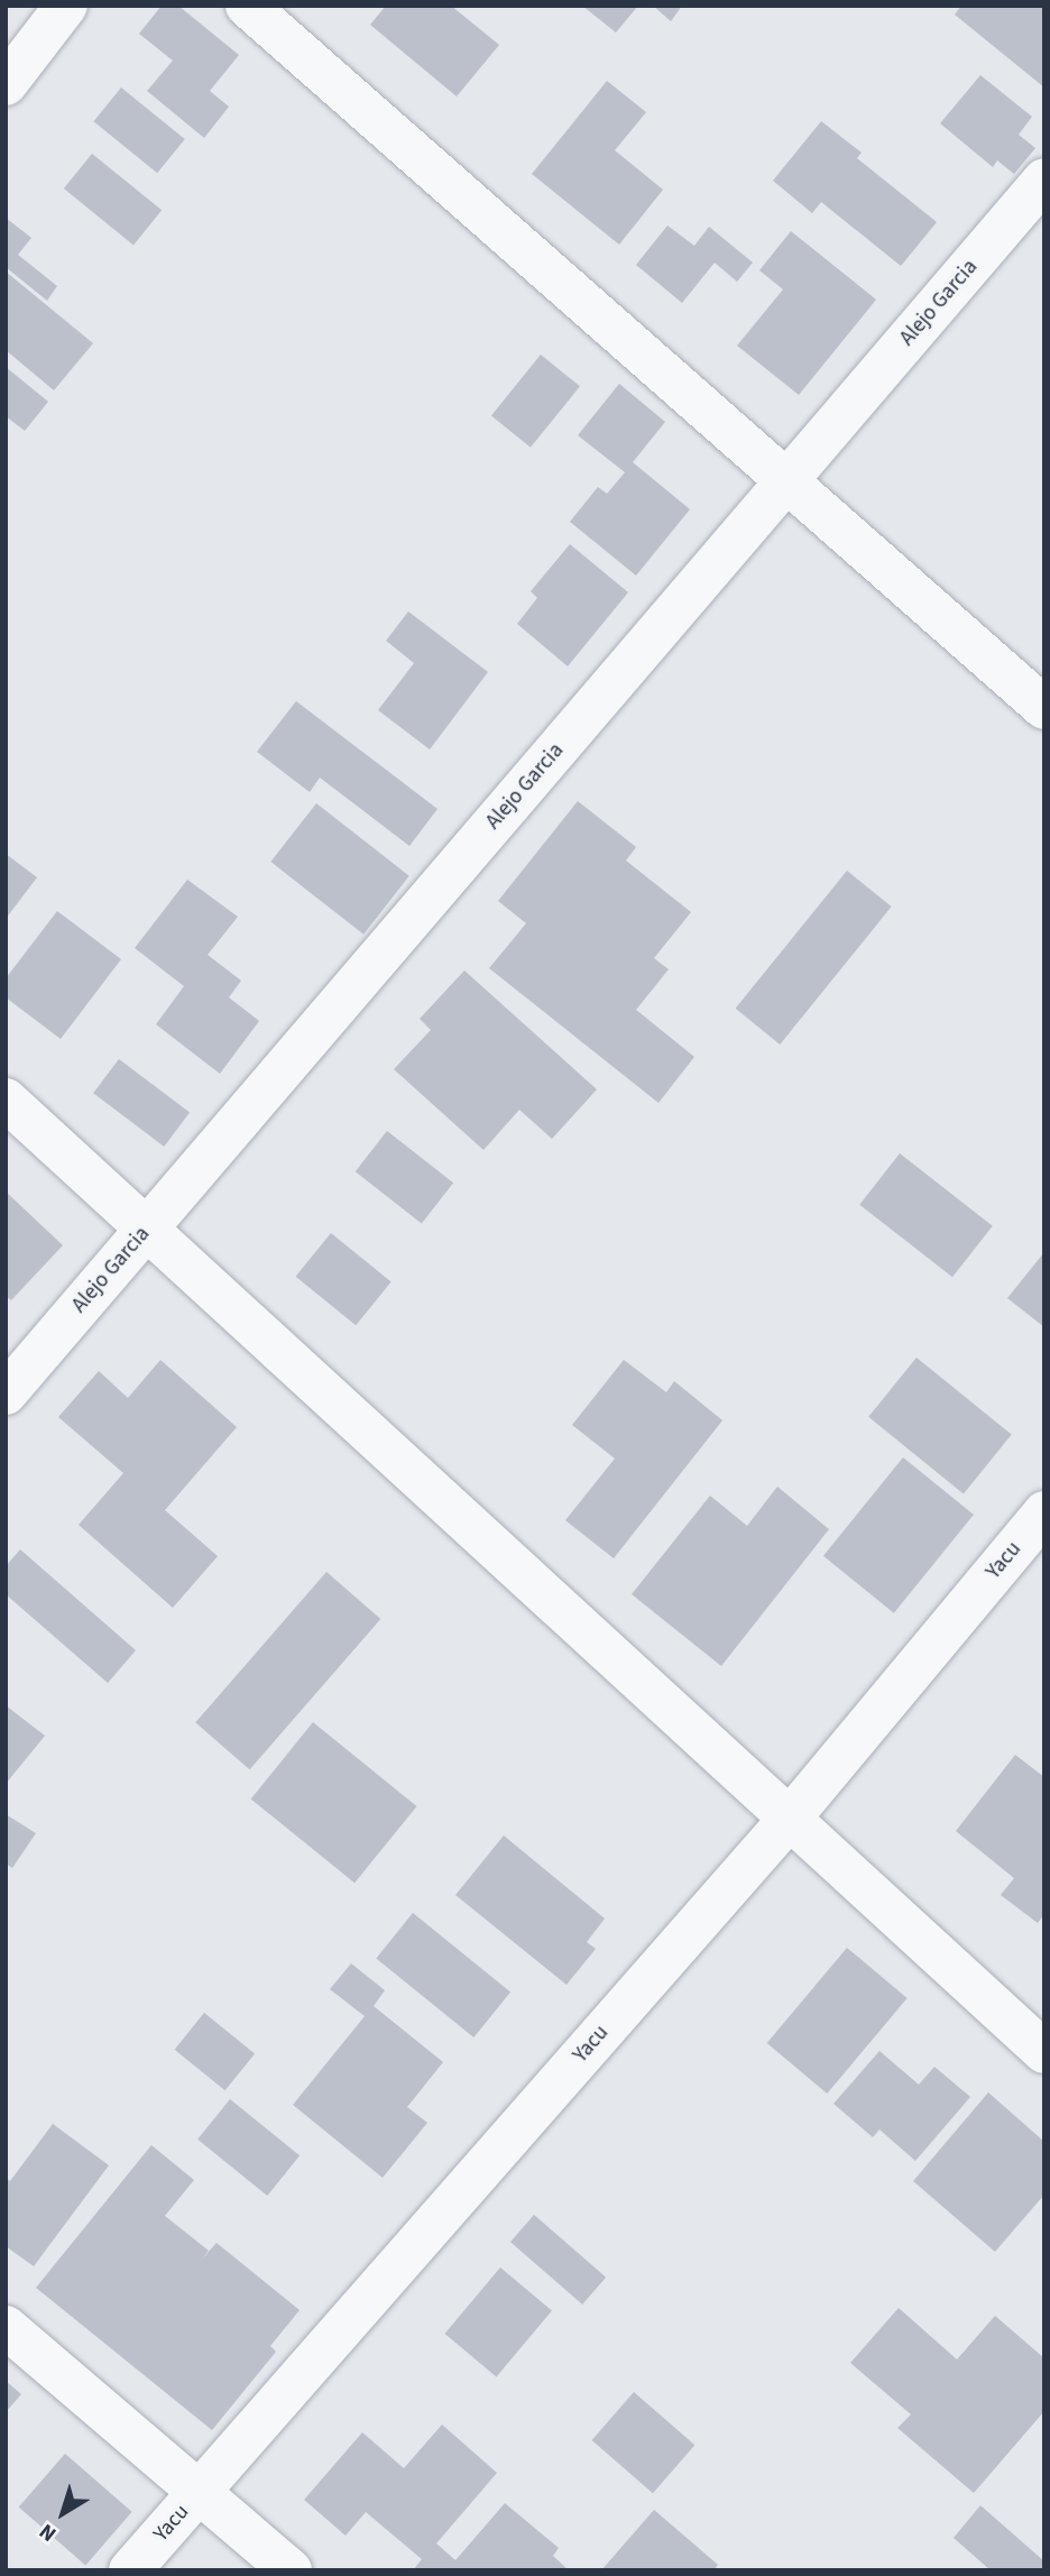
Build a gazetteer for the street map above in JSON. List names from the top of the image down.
{
  "streets": {
    "street": ["Alejo Garcia", "Yacu"]
  },
  "north": "bottom left"
}
